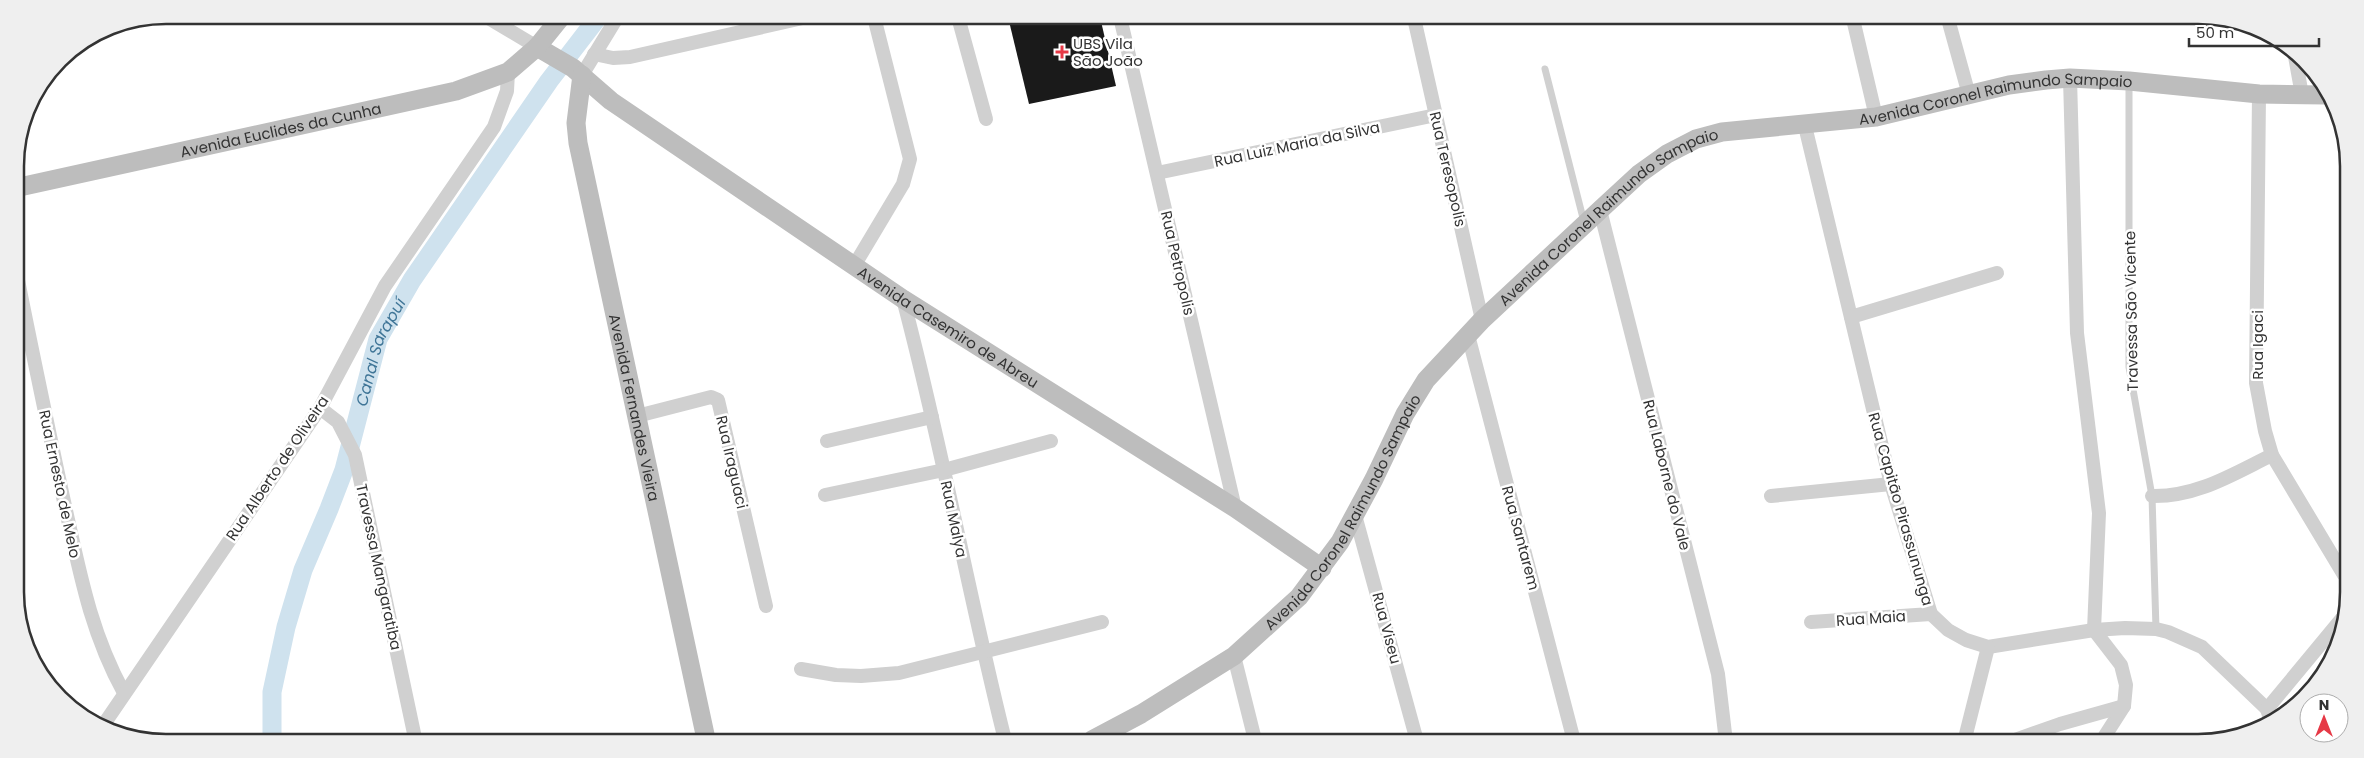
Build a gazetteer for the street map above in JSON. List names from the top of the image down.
{
  "streets": {
    "main road": [
      "Avenida Coronel Raimundo Sampaio",
      "Avenida Euclides da Cunha",
      "Avenida Casemiro de Abreu",
      "Avenida Fernandes Vieira"
    ],
    "street": [
      "Rua Luiz Maria da Silva",
      "Rua Teresopolis",
      "Rua Petropolis",
      "Rua Igaci",
      "Rua Iraguaci",
      "Rua Alberto de Oliveira",
      "Rua Laborne do Vale",
      "Rua Ernesto de Melo",
      "Rua Capitão Pirassununga",
      "Rua Malya",
      "Rua Santarem",
      "Travessa Mangaratiba",
      "Rua Maia",
      "Rua Viseu"
    ],
    "lane": ["Travessa Sāo Vicente"]
  },
  "crossings": [
    ["Avenida Coronel Raimundo Sampaio", "Rua Teresopolis"],
    ["Avenida Coronel Raimundo Sampaio", "Travessa Sāo Vicente"],
    ["Avenida Coronel Raimundo Sampaio", "Avenida Casemiro de Abreu"],
    ["Avenida Coronel Raimundo Sampaio", "Rua Igaci"],
    ["Avenida Coronel Raimundo Sampaio", "Rua Laborne do Vale"],
    ["Avenida Coronel Raimundo Sampaio", "Rua Capitão Pirassununga"],
    ["Avenida Coronel Raimundo Sampaio", "Rua Santarem"],
    ["Avenida Coronel Raimundo Sampaio", "Rua Viseu"],
    ["Avenida Euclides da Cunha", "Avenida Casemiro de Abreu"],
    ["Avenida Euclides da Cunha", "Rua Alberto de Oliveira"],
    ["Rua Luiz Maria da Silva", "Rua Teresopolis"],
    ["Rua Luiz Maria da Silva", "Rua Petropolis"],
    ["Rua Petropolis", "Avenida Casemiro de Abreu"],
    ["Travessa Sāo Vicente", "Rua Capitão Pirassununga"],
    ["Avenida Casemiro de Abreu", "Avenida Fernandes Vieira"],
    ["Avenida Casemiro de Abreu", "Rua Malya"],
    ["Avenida Fernandes Vieira", "Rua Iraguaci"],
    ["Rua Alberto de Oliveira", "Rua Ernesto de Melo"],
    ["Rua Alberto de Oliveira", "Travessa Mangaratiba"],
    ["Rua Capitão Pirassununga", "Rua Maia"]
  ],
  "water": ["Canal Sarapuí"],
  "places": {
    "health": ["UBS Vila São João"]
  },
  "scale_bar": "50 m",
  "north": "top"
}
